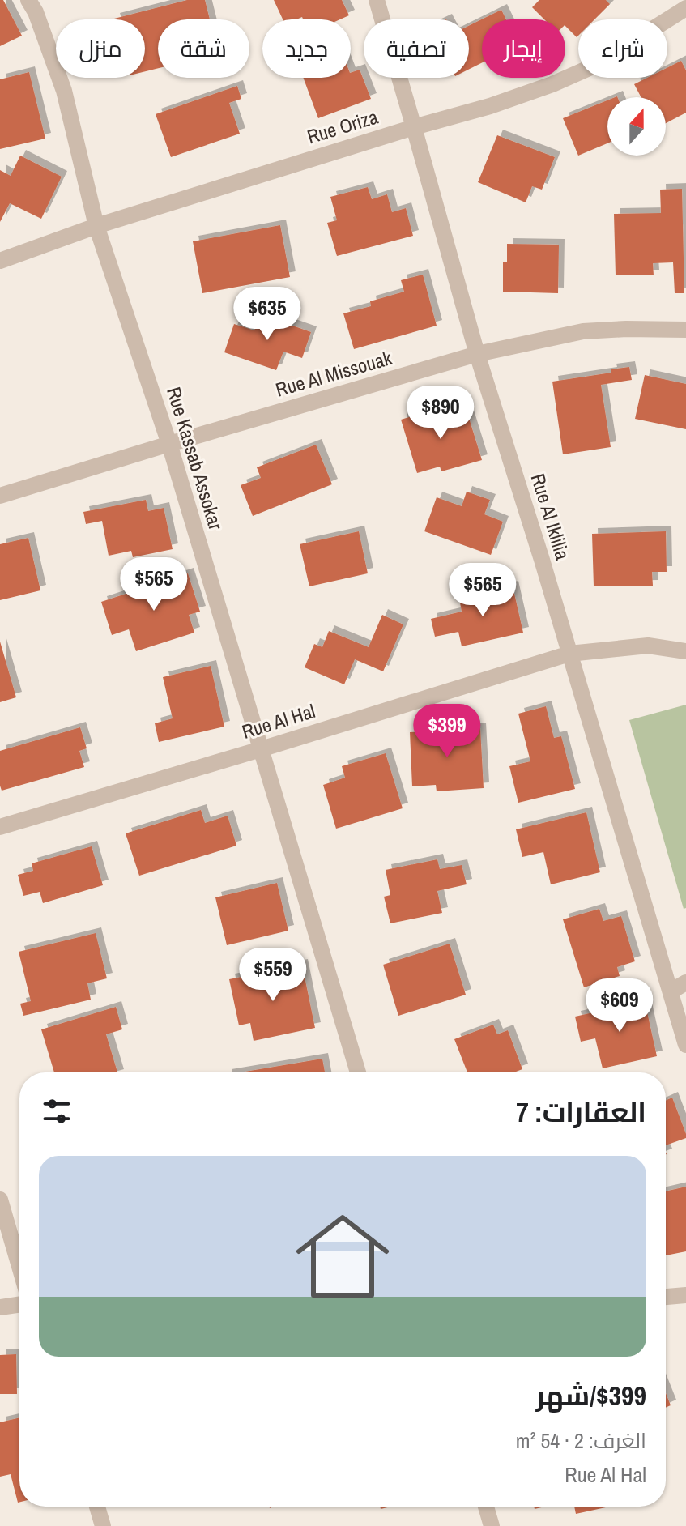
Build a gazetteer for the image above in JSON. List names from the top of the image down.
{
  "streets": {
    "street": [
      "Rue Oriza",
      "Rue Al Missouak",
      "Rue Kassab Assokar",
      "Rue Al Iklilia",
      "Rue Al Hal"
    ]
  },
  "crossings": [
    ["Rue Oriza", "Rue Kassab Assokar"],
    ["Rue Oriza", "Rue Al Iklilia"],
    ["Rue Al Missouak", "Rue Kassab Assokar"],
    ["Rue Al Missouak", "Rue Al Iklilia"],
    ["Rue Kassab Assokar", "Rue Al Hal"],
    ["Rue Al Iklilia", "Rue Al Hal"]
  ],
  "north": "top",
  "page": {
    "chip": [
      "شراء",
      "إيجار",
      "تصفية",
      "جديد",
      "شقة",
      "منزل"
    ],
    "price": [
      "$635",
      "$890",
      "$565",
      "$565",
      "$399",
      "$559",
      "$609"
    ],
    "heading": "العقارات: 7",
    "list": [
      {
        "name": "$399/شهر",
        "note": "الغرف: 2 · 54 m² · Rue Al Hal"
      }
    ]
  }
}
